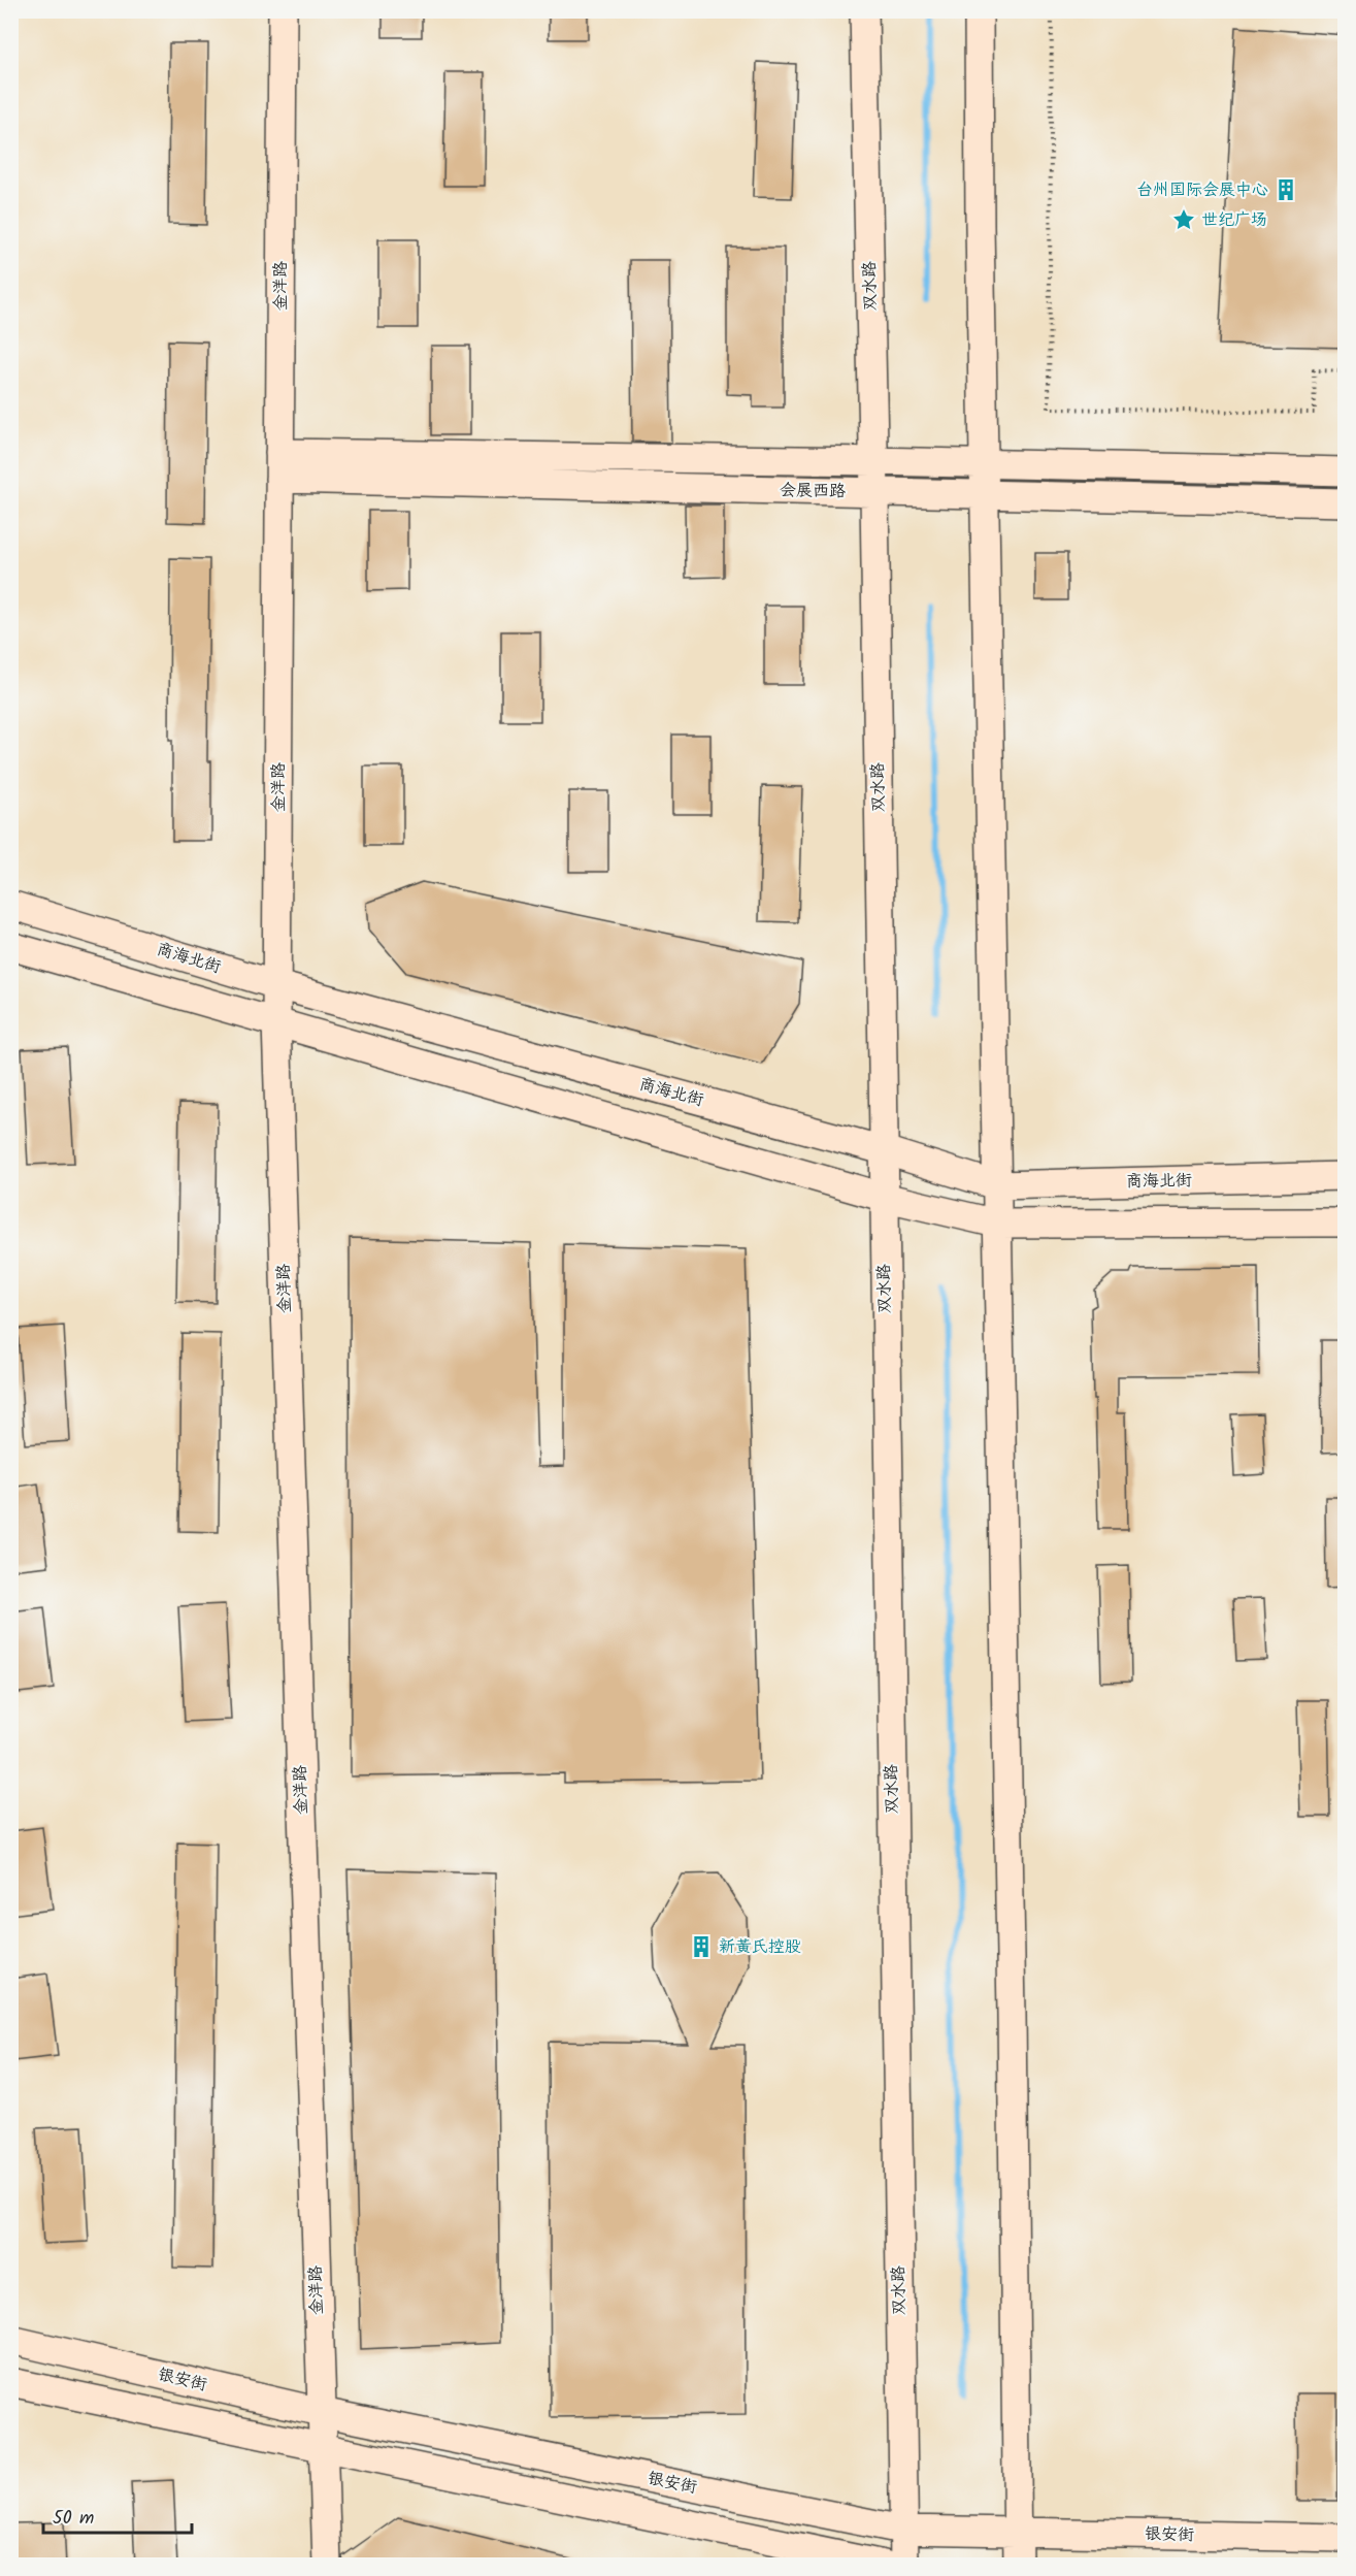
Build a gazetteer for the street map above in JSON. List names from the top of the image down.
{
  "streets": {
    "main road": [
      "金洋路",
      "双水路",
      "会展西路",
      "商海北街",
      "银安街"
    ]
  },
  "crossings": [
    ["金洋路", "会展西路"],
    ["金洋路", "商海北街"],
    ["金洋路", "银安街"],
    ["双水路", "会展西路"],
    ["双水路", "商海北街"],
    ["双水路", "银安街"]
  ],
  "places": {
    "building": ["台州国际会展中心", "新黄氏控股"],
    "place": ["世纪广场"]
  },
  "scale_bar": "50 m"
}
